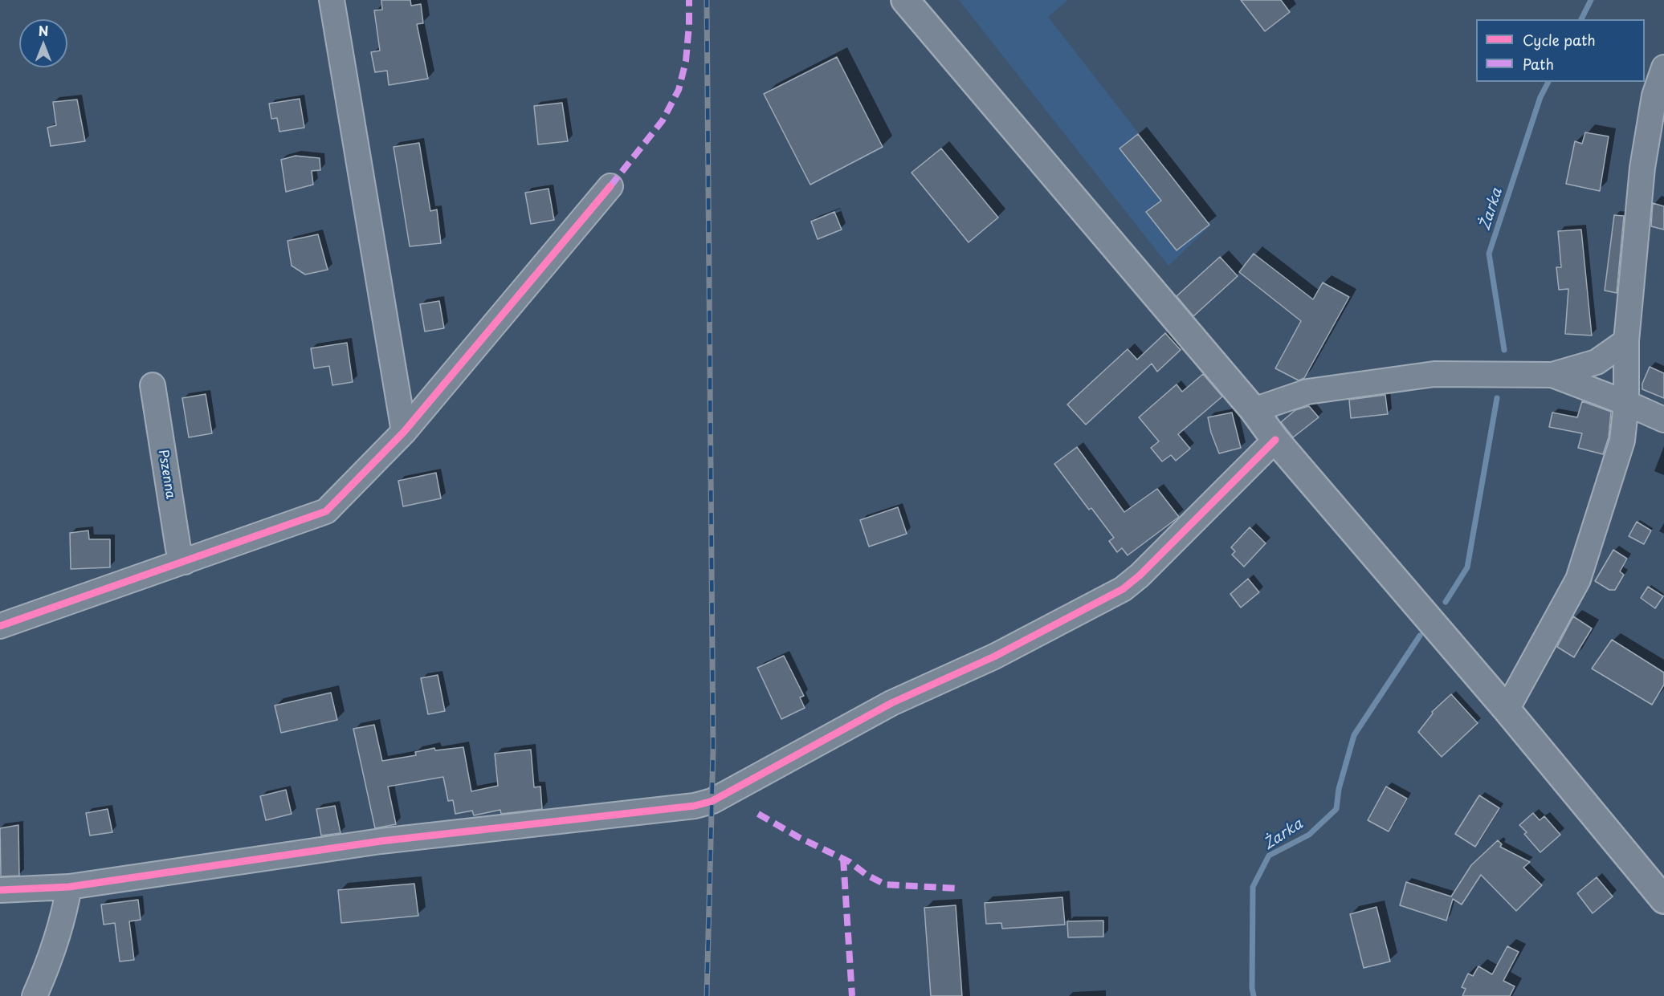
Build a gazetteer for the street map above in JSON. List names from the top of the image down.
{
  "streets": {
    "street": ["Pszenna"]
  },
  "water": ["Żarka"],
  "legend": ["Cycle path", "Path"],
  "north": "top"
}
